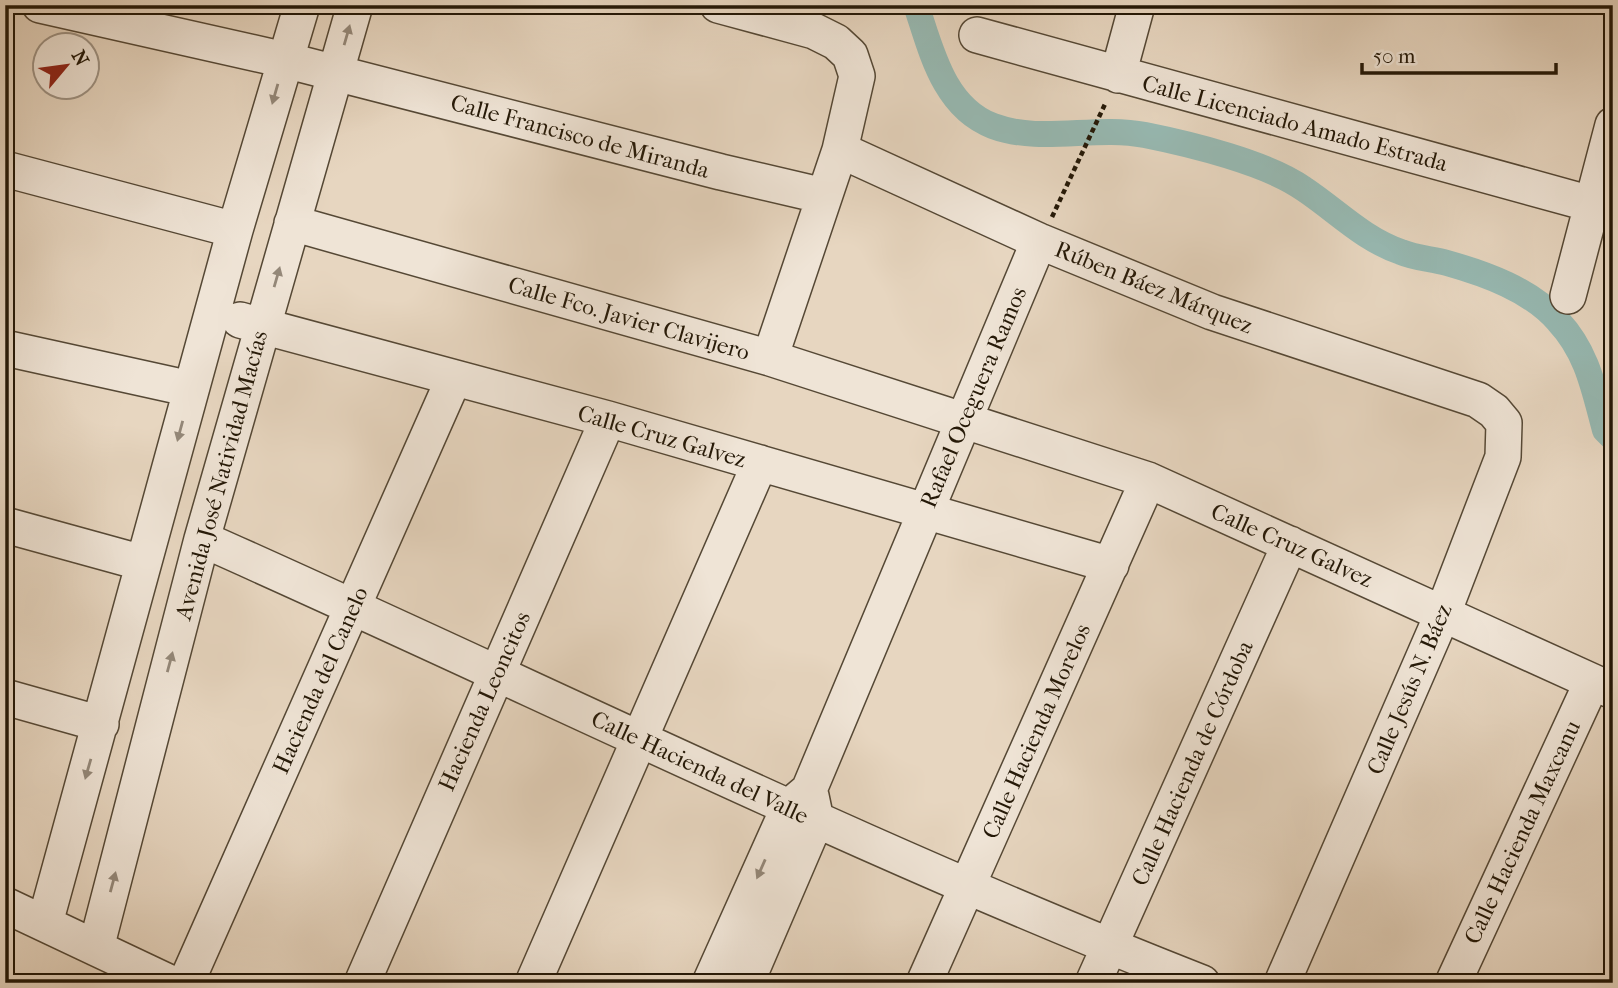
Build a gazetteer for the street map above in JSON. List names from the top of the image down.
{
  "streets": {
    "street": [
      "Calle Licenciado Amado Estrada",
      "Calle Francisco de Miranda",
      "Rúben Báez Márquez",
      "Calle Fco. Javier Clavijero",
      "Rafael Oceguera Ramos",
      "Calle Cruz Galvez",
      "Avenida José Natividad Macías",
      "Hacienda del Canelo",
      "Calle Jesús N. Báez",
      "Hacienda Leoncitos",
      "Calle Hacienda Morelos",
      "Calle Hacienda de Córdoba",
      "Calle Hacienda del Valle",
      "Calle Hacienda Maxcanu"
    ]
  },
  "crossings": [
    ["Calle Francisco de Miranda", "Avenida José Natividad Macías"],
    ["Rúben Báez Márquez", "Rafael Oceguera Ramos"],
    ["Rúben Báez Márquez", "Calle Jesús N. Báez"],
    ["Calle Fco. Javier Clavijero", "Rafael Oceguera Ramos"],
    ["Calle Fco. Javier Clavijero", "Calle Cruz Galvez"],
    ["Calle Fco. Javier Clavijero", "Avenida José Natividad Macías"],
    ["Rafael Oceguera Ramos", "Calle Cruz Galvez"],
    ["Rafael Oceguera Ramos", "Calle Hacienda del Valle"],
    ["Calle Cruz Galvez", "Avenida José Natividad Macías"],
    ["Calle Cruz Galvez", "Hacienda del Canelo"],
    ["Calle Cruz Galvez", "Calle Jesús N. Báez"],
    ["Calle Cruz Galvez", "Hacienda Leoncitos"],
    ["Calle Cruz Galvez", "Calle Hacienda Morelos"],
    ["Calle Cruz Galvez", "Calle Hacienda de Córdoba"],
    ["Calle Cruz Galvez", "Calle Hacienda Maxcanu"],
    ["Avenida José Natividad Macías", "Calle Hacienda del Valle"],
    ["Hacienda del Canelo", "Calle Hacienda del Valle"],
    ["Hacienda Leoncitos", "Calle Hacienda del Valle"],
    ["Calle Hacienda Morelos", "Calle Hacienda del Valle"],
    ["Calle Hacienda de Córdoba", "Calle Hacienda del Valle"]
  ],
  "scale_bar": "50 m",
  "north": "top right"
}
